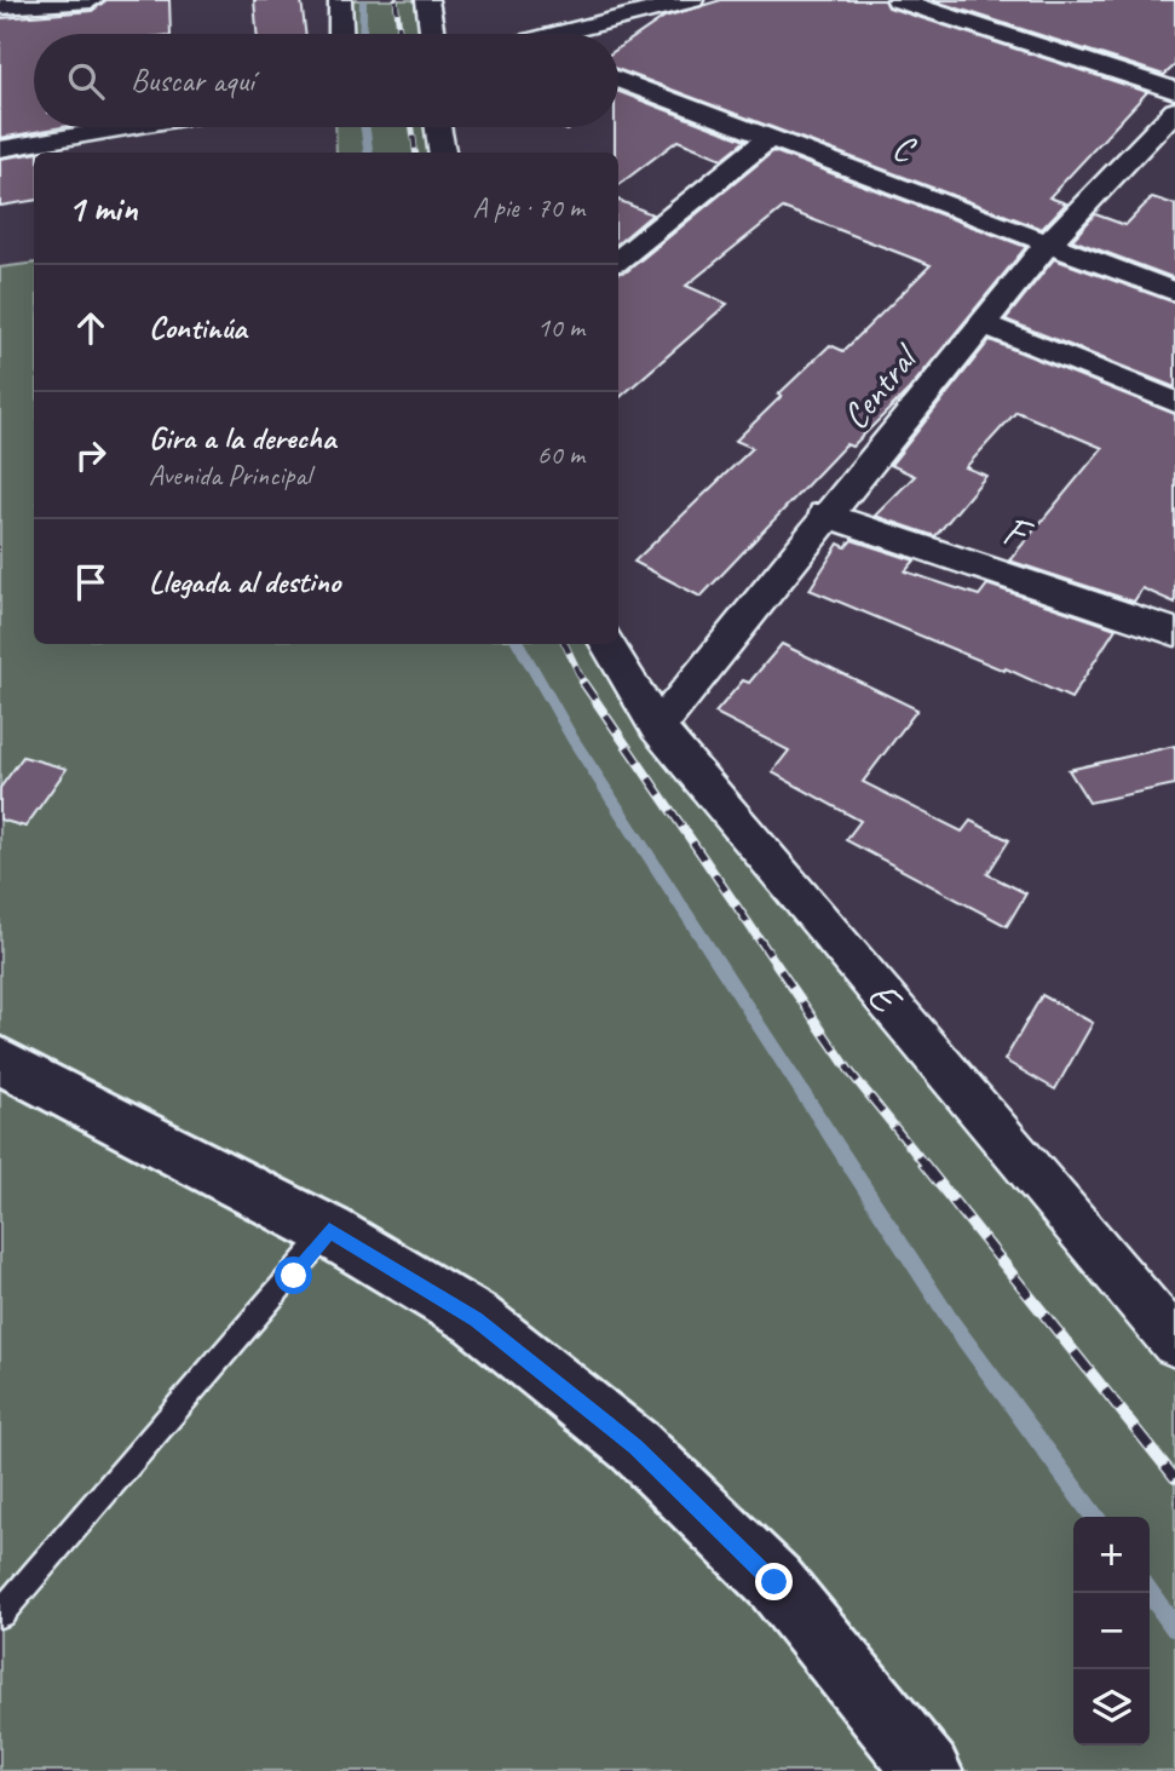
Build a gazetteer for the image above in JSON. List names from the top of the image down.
{
  "streets": {
    "street": [
      "C",
      "Central",
      "F",
      "E"
    ]
  },
  "crossings": [
    ["C", "Central"],
    ["Central", "F"],
    ["Central", "E"]
  ],
  "page": {
    "search": "Buscar aquí",
    "heading": ["1 min", "A pie · 70 m"],
    "list": [
      ["Continúa", "10 m"],
      ["Gira a la derecha", "Avenida Principal", "60 m"],
      "Llegada al destino"
    ],
    "map_buttons": ["+", "−"]
  }
}
